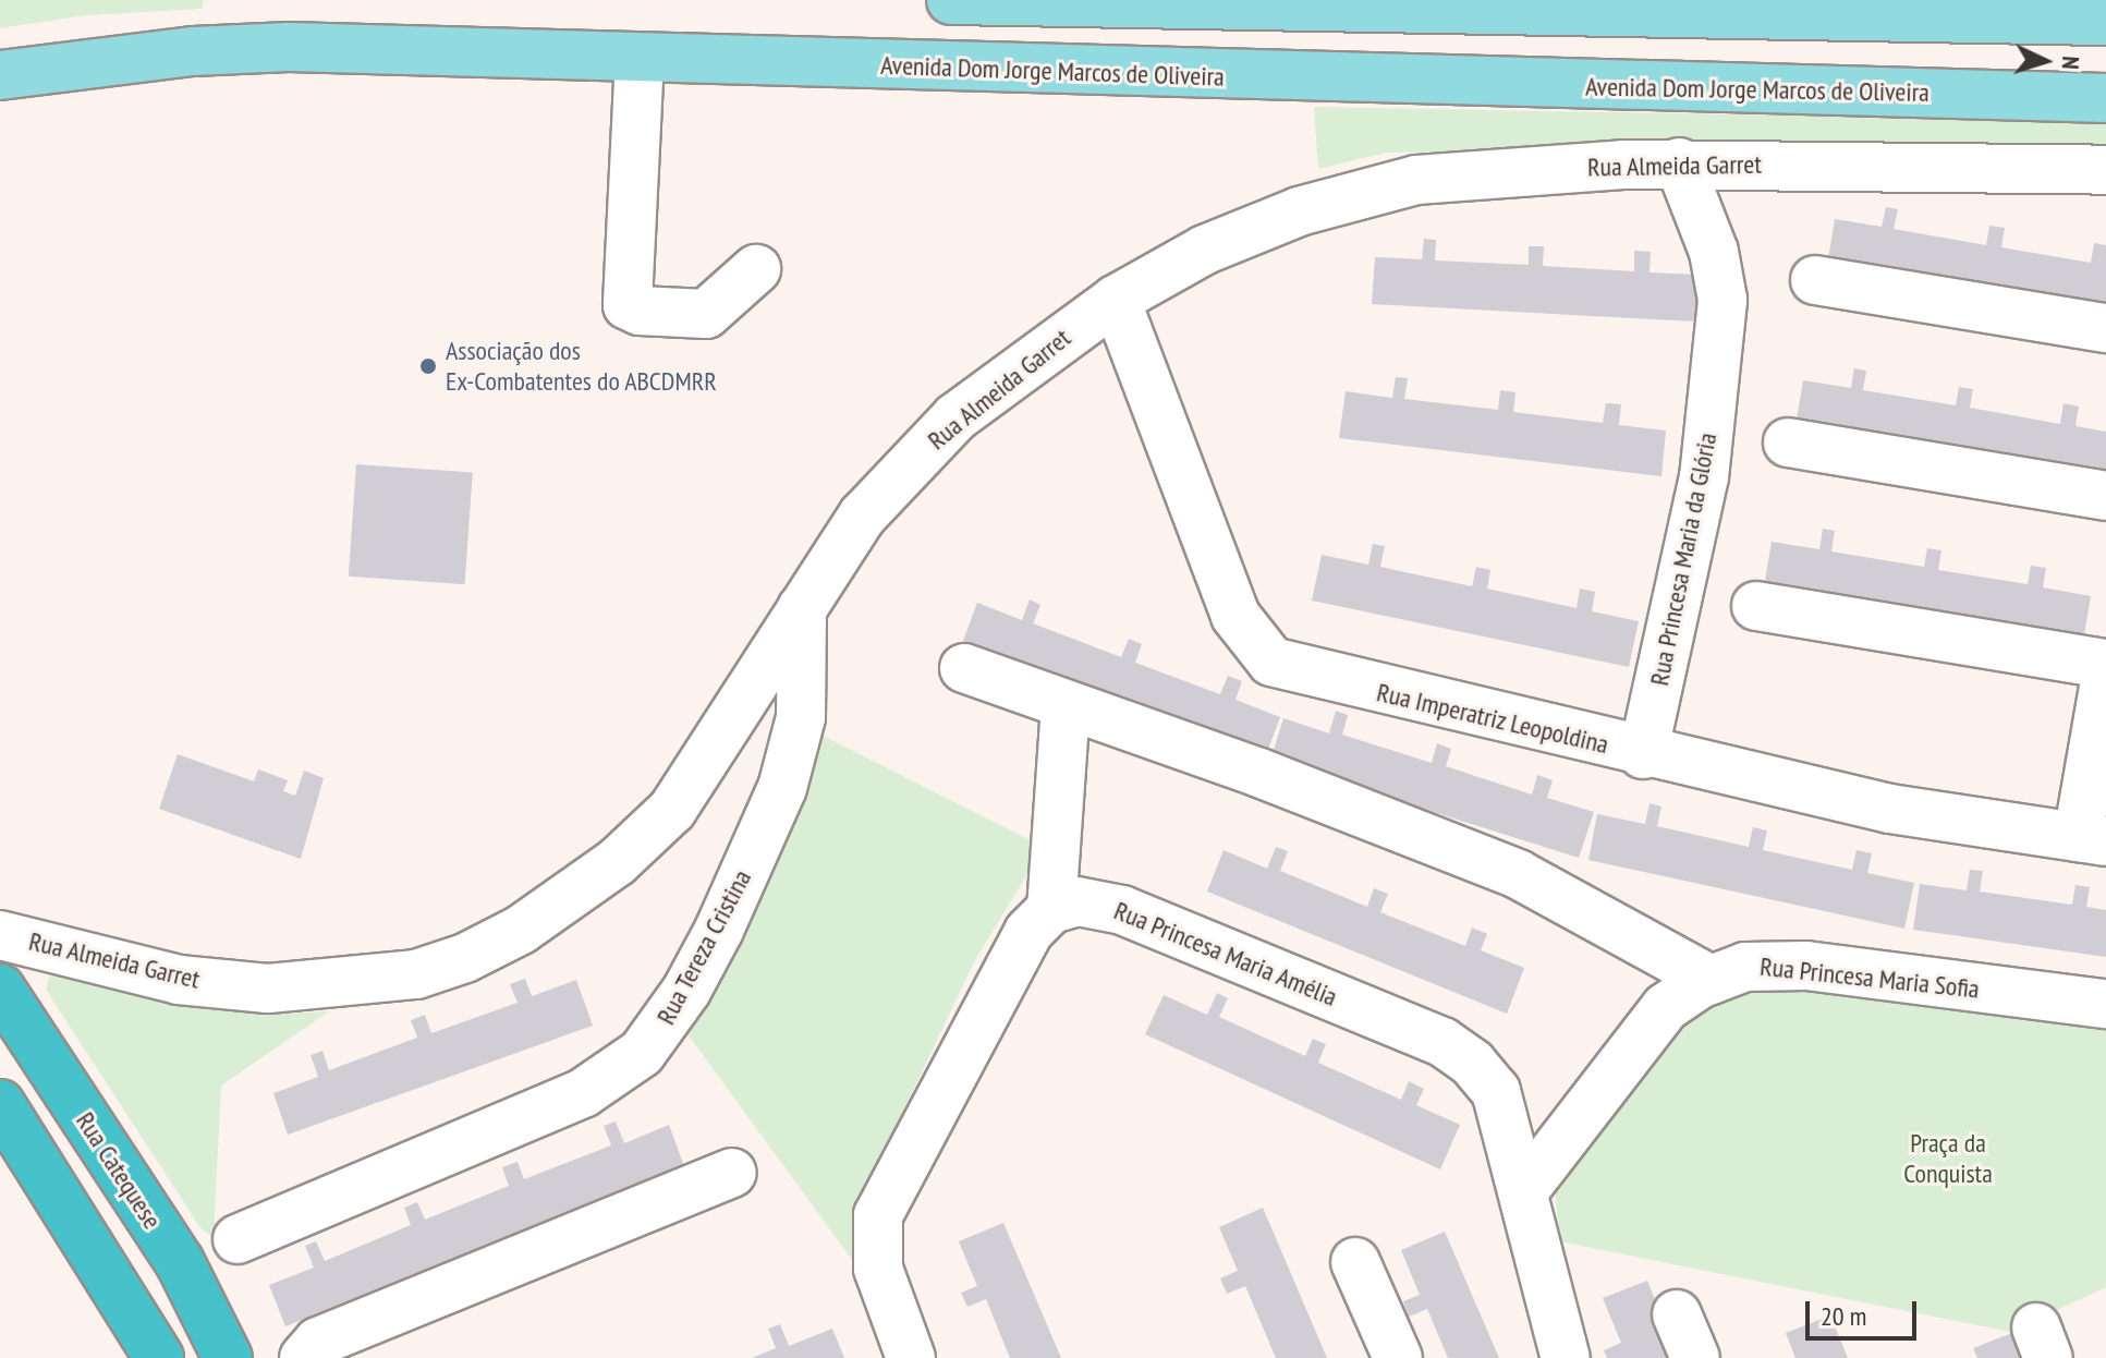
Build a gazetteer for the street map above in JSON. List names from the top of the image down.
{
  "streets": {
    "highway": ["Rua Catequese"],
    "main road": ["Avenida Dom Jorge Marcos de Oliveira"],
    "street": [
      "Rua Almeida Garret",
      "Rua Princesa Maria da Glória",
      "Rua Imperatriz Leopoldina",
      "Rua Tereza Cristina",
      "Rua Princesa Maria Amélia",
      "Rua Princesa Maria Sofia"
    ]
  },
  "crossings": [
    ["Rua Almeida Garret", "Rua Princesa Maria da Glória"],
    ["Rua Almeida Garret", "Rua Imperatriz Leopoldina"],
    ["Rua Almeida Garret", "Rua Tereza Cristina"],
    ["Rua Princesa Maria da Glória", "Rua Imperatriz Leopoldina"],
    ["Rua Princesa Maria Amélia", "Rua Princesa Maria Sofia"]
  ],
  "parks": ["Praça da Conquista"],
  "places": ["Associação dos Ex-Combatentes do ABCDMRR"],
  "scale_bar": "20 m",
  "north": "right"
}
